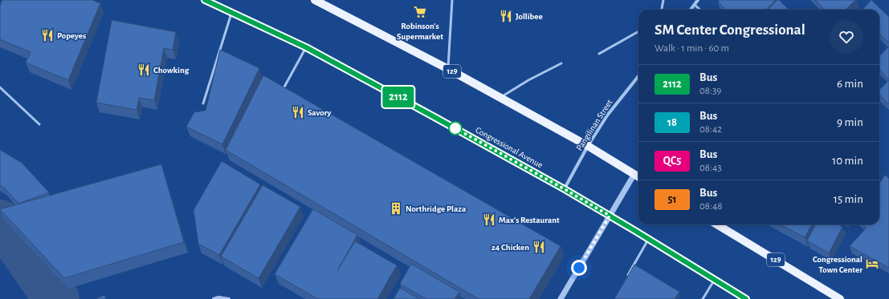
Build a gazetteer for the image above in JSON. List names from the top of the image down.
{
  "streets": {
    "main road": ["129", "Congressional Avenue"],
    "street": ["Pangilinan Street"]
  },
  "crossings": [
    ["129", "Pangilinan Street"],
    ["Pangilinan Street", "Congressional Avenue"]
  ],
  "places": {
    "supermarket": ["Robinson's Supermarket"],
    "restaurant": [
      "Jollibee",
      "Popeyes",
      "Chowking",
      "Savory",
      "Max's Restaurant",
      "24 Chicken"
    ],
    "building": ["Northridge Plaza"],
    "hotel": ["Congressional Town Center"]
  },
  "lines": ["bus line 2112"],
  "page": {
    "on_map": "2112",
    "heading": ["SM Center Congressional", "Walk · 1 min · 60 m"],
    "list": [
      {
        "mark": "2112",
        "name": "Bus",
        "note": "08:39",
        "value": "6 min"
      },
      {
        "mark": "18",
        "name": "Bus",
        "note": "08:42",
        "value": "9 min"
      },
      {
        "mark": "QC5",
        "name": "Bus",
        "note": "08:43",
        "value": "10 min"
      },
      {
        "mark": "51",
        "name": "Bus",
        "note": "08:48",
        "value": "15 min"
      }
    ]
  }
}
